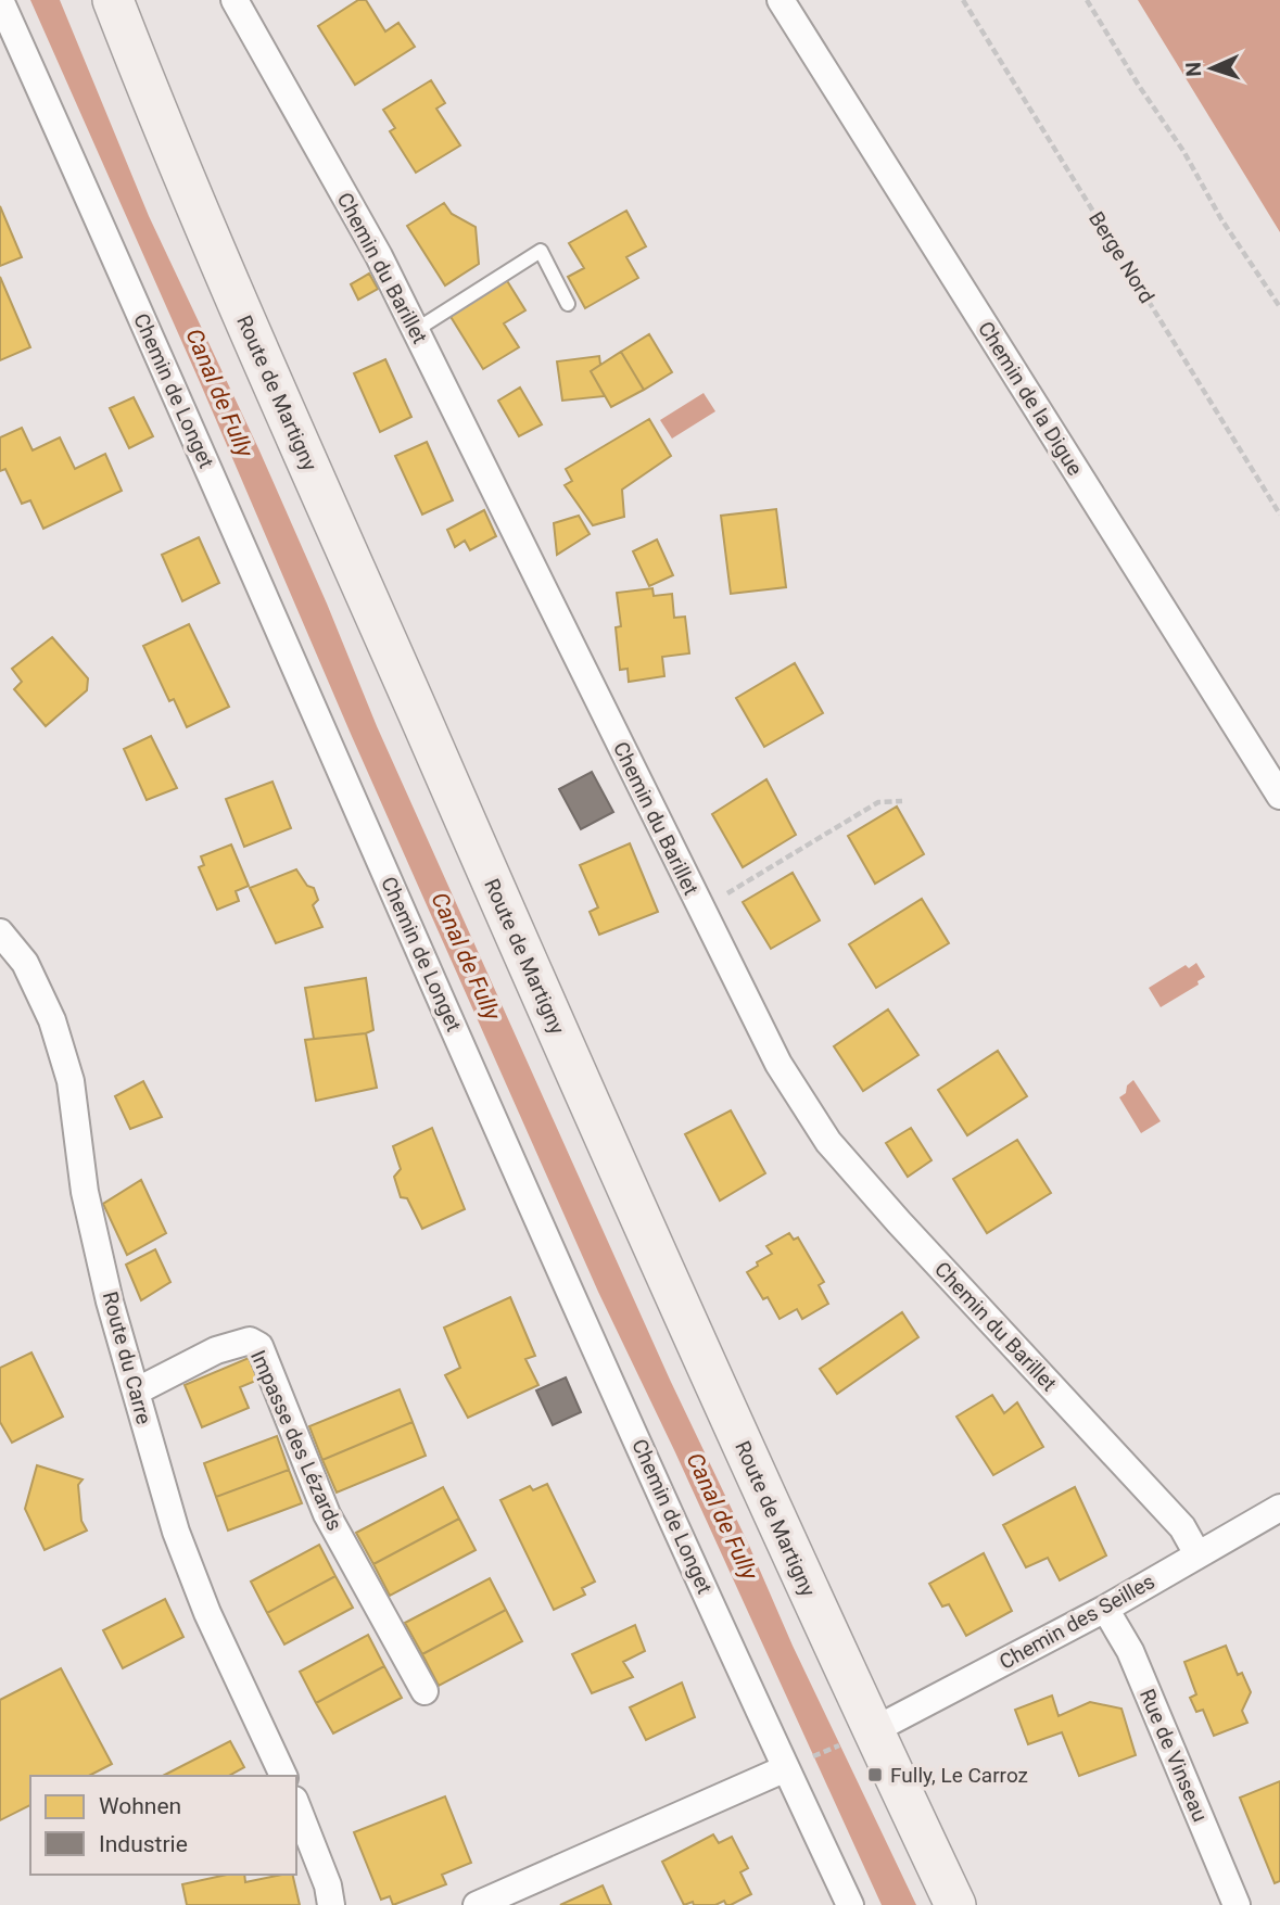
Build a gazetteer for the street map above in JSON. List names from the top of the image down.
{
  "streets": {
    "main road": ["Route de Martigny"],
    "street": [
      "Chemin du Barillet",
      "Chemin de Longet",
      "Chemin de la Digue",
      "Route du Carre",
      "Impasse des Lézards",
      "Chemin des Seilles",
      "Rue de Vinseau"
    ],
    "path": ["Berge Nord"]
  },
  "crossings": [
    ["Chemin du Barillet", "Chemin des Seilles"],
    ["Route de Martigny", "Chemin des Seilles"],
    ["Route du Carre", "Impasse des Lézards"],
    ["Chemin des Seilles", "Rue de Vinseau"]
  ],
  "water": ["Canal de Fully"],
  "places": {
    "transit": ["Fully, Le Carroz"]
  },
  "legend": ["Wohnen", "Industrie"],
  "north": "left"
}
